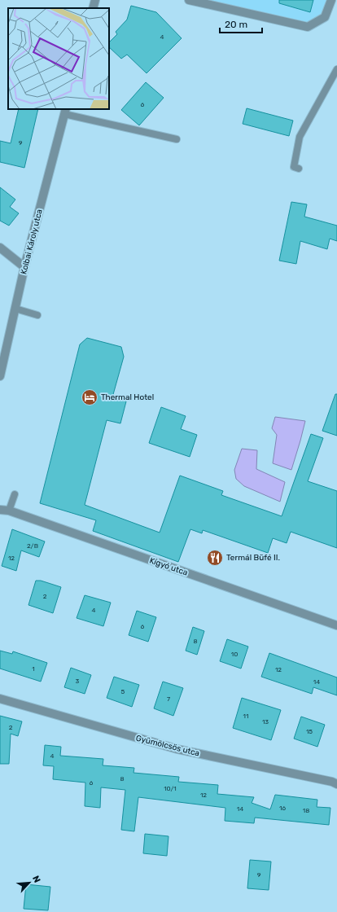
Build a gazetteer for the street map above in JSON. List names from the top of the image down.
{
  "streets": {
    "street": ["Kolbai Károly utca", "Kígyó utca", "Gyümölcsös utca"]
  },
  "places": {
    "hotel": ["Thermal Hotel"],
    "restaurant": ["Termál Büfé II."]
  },
  "house_numbers": [
    "4",
    "6",
    "9",
    "2/B",
    "12",
    "2",
    "4",
    "6",
    "8",
    "10",
    "1",
    "12",
    "3",
    "14",
    "5",
    "7",
    "11",
    "13",
    "2",
    "15",
    "4",
    "8",
    "6",
    "10/1",
    "12",
    "16",
    "14",
    "18",
    "9"
  ],
  "scale_bar": "20 m",
  "north": "top right"
}
